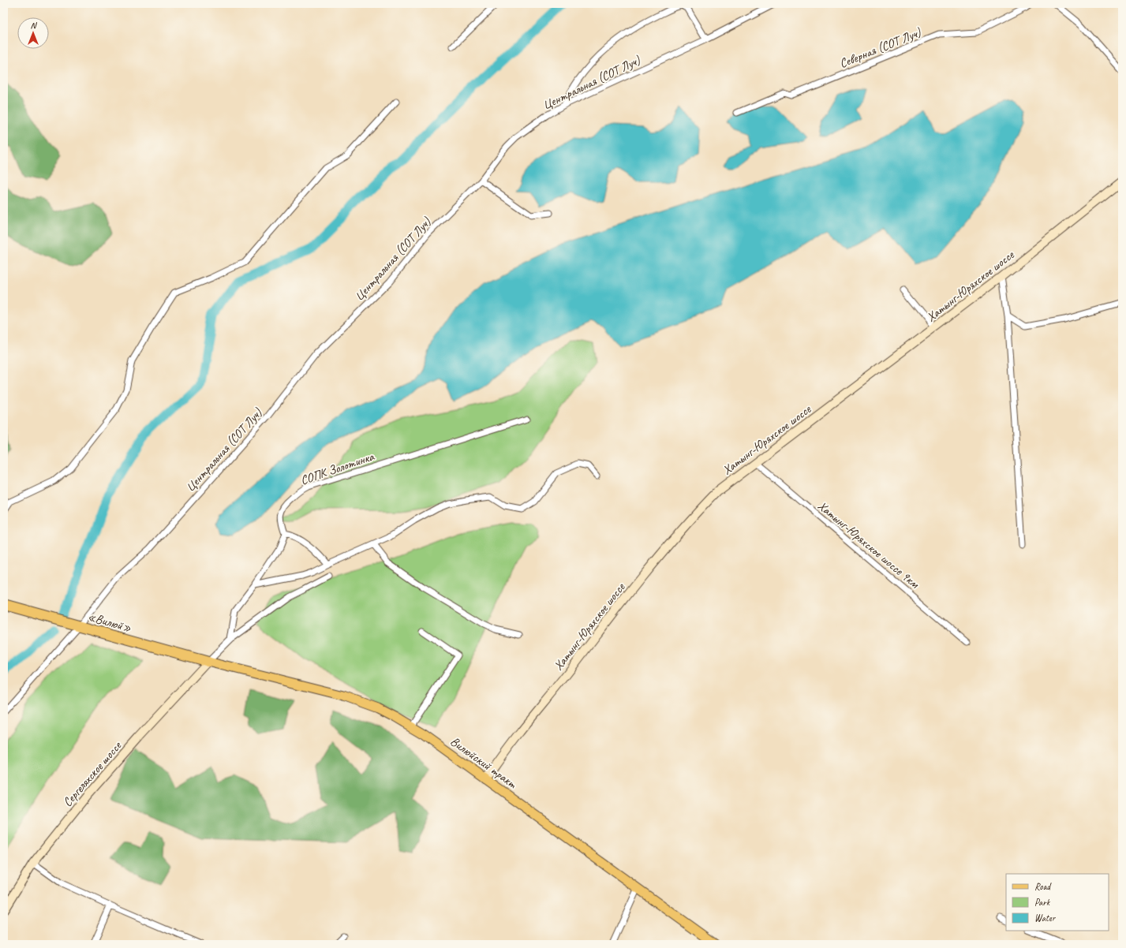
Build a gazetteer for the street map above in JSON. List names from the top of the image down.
{
  "streets": {
    "highway": ["«Вилюй»"],
    "main road": ["Хатынг-Юряхское шоссе", "Вилюйский тракт", "Сергеляхское шоссе"],
    "street": [
      "Северная (СОТ Луч)",
      "Центральная (СОТ Луч)",
      "СОПК Золотинка",
      "Хатынг-Юряхское шоссе 9км"
    ]
  },
  "crossings": [
    ["Центральная (СОТ Луч)", "«Вилюй»"],
    ["Хатынг-Юряхское шоссе", "Хатынг-Юряхское шоссе 9км"],
    ["Хатынг-Юряхское шоссе", "Вилюйский тракт"],
    ["«Вилюй»", "Вилюйский тракт"],
    ["«Вилюй»", "Сергеляхское шоссе"],
    ["Вилюйский тракт", "Сергеляхское шоссе"]
  ],
  "legend": ["Road", "Park", "Water"],
  "north": "top"
}
